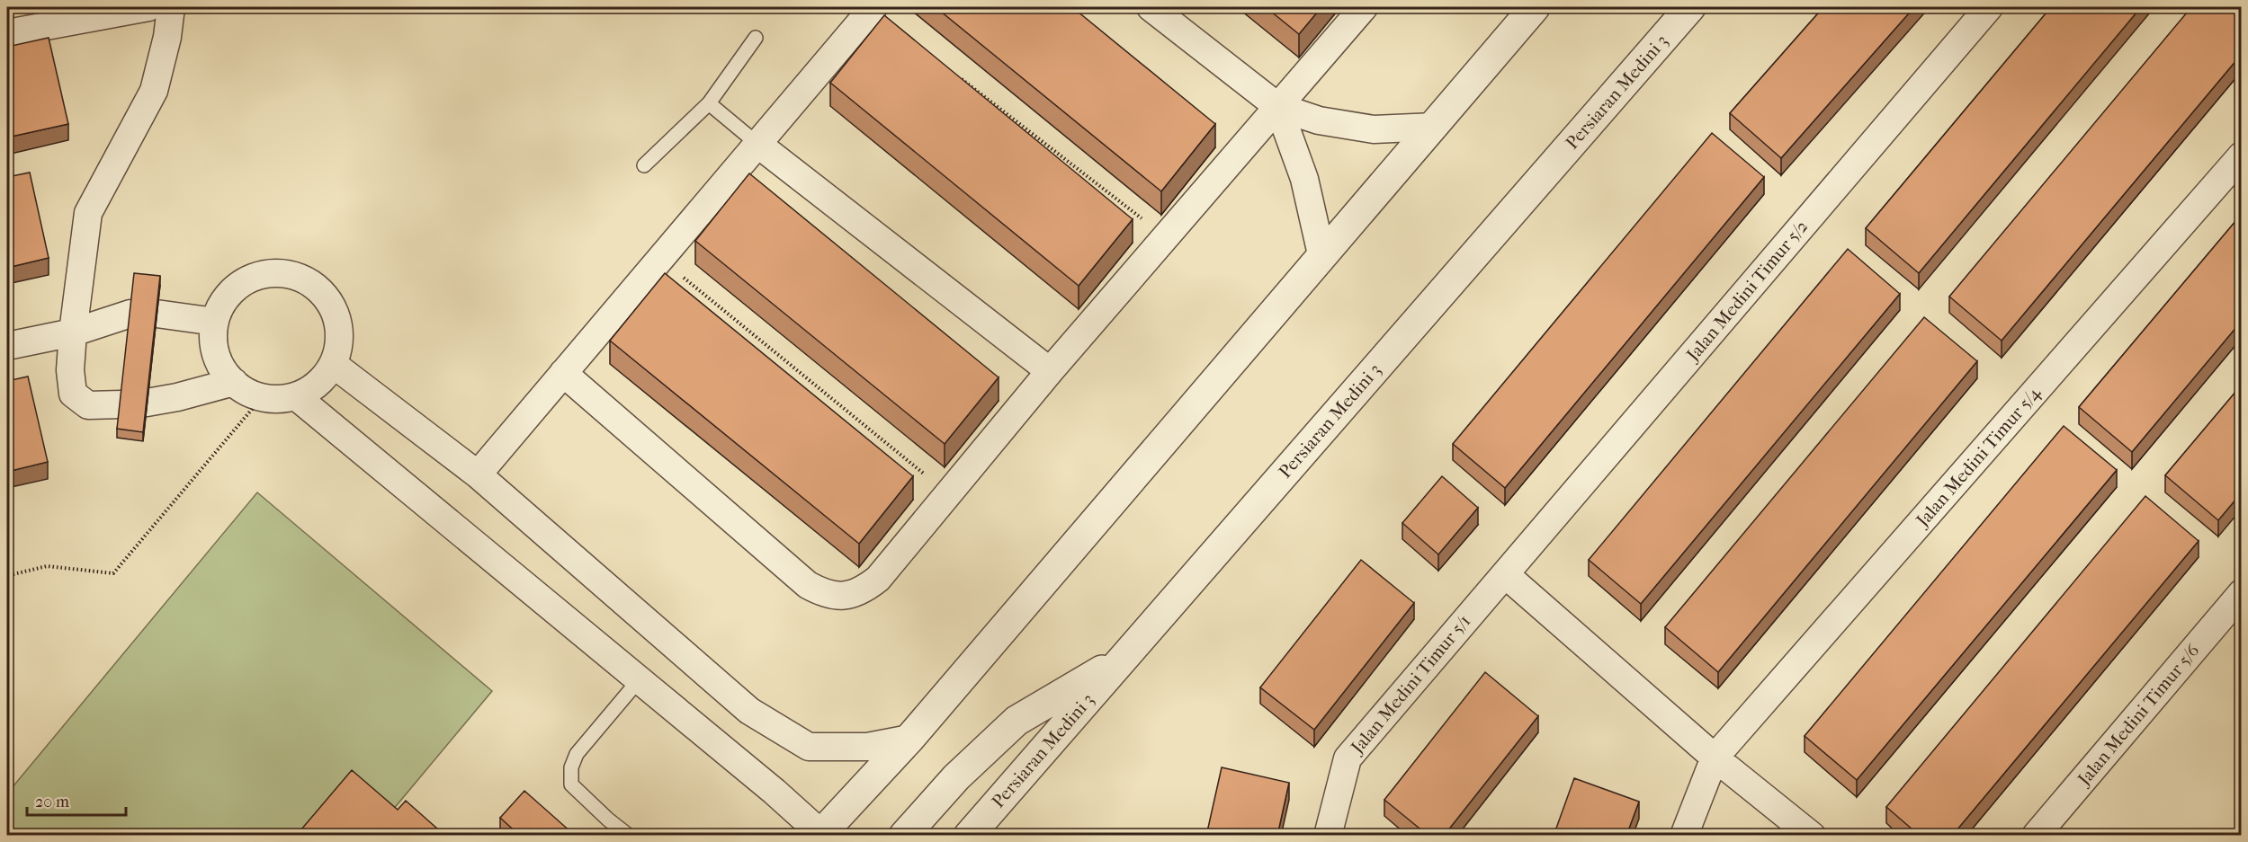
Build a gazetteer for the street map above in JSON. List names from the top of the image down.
{
  "streets": {
    "street": [
      "Persiaran Medini 3",
      "Jalan Medini Timur 5/2",
      "Jalan Medini Timur 5/4",
      "Jalan Medini Timur 5/1",
      "Jalan Medini Timur 5/6"
    ]
  },
  "crossings": [
    ["Jalan Medini Timur 5/2", "Jalan Medini Timur 5/1"]
  ],
  "scale_bar": "20 m"
}
